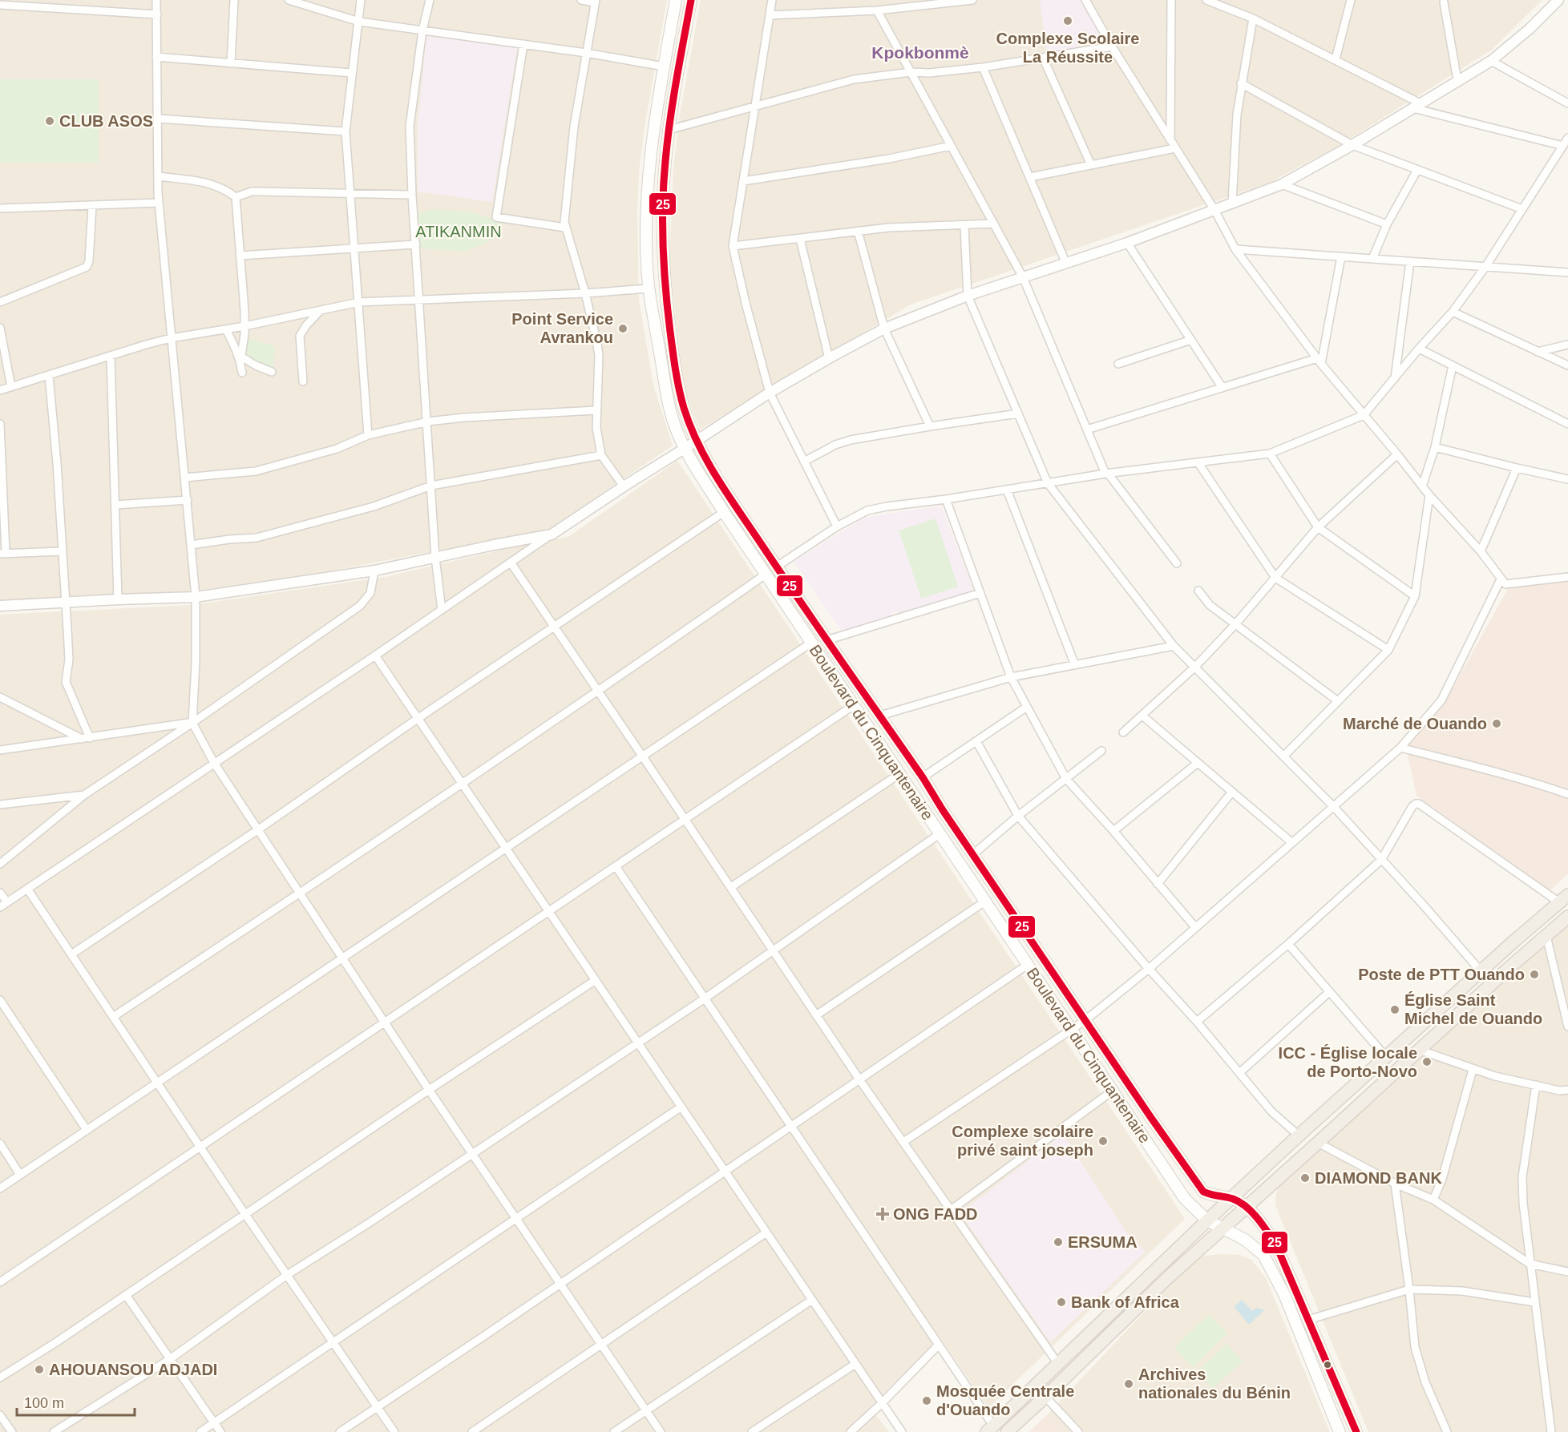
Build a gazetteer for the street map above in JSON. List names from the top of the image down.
{
  "streets": {
    "main road": ["Boulevard du Cinquantenaire"]
  },
  "districts": ["Kpokbonmè"],
  "parks": ["ATIKANMIN"],
  "places": {
    "other": [
      "Complexe Scolaire La Réussite",
      "CLUB ASOS",
      "Point Service Avrankou",
      "Marché de Ouando",
      "Poste de PTT Ouando",
      "Église Saint Michel de Ouando",
      "ICC - Église locale de Porto-Novo",
      "Complexe scolaire privé saint joseph",
      "DIAMOND BANK",
      "ERSUMA",
      "Bank of Africa",
      "AHOUANSOU ADJADI",
      "Archives nationales du Bénin",
      "Mosquée Centrale d'Ouando"
    ],
    "health": ["ONG FADD"]
  },
  "lines": ["transit line 25"],
  "scale_bar": "100 m"
}
